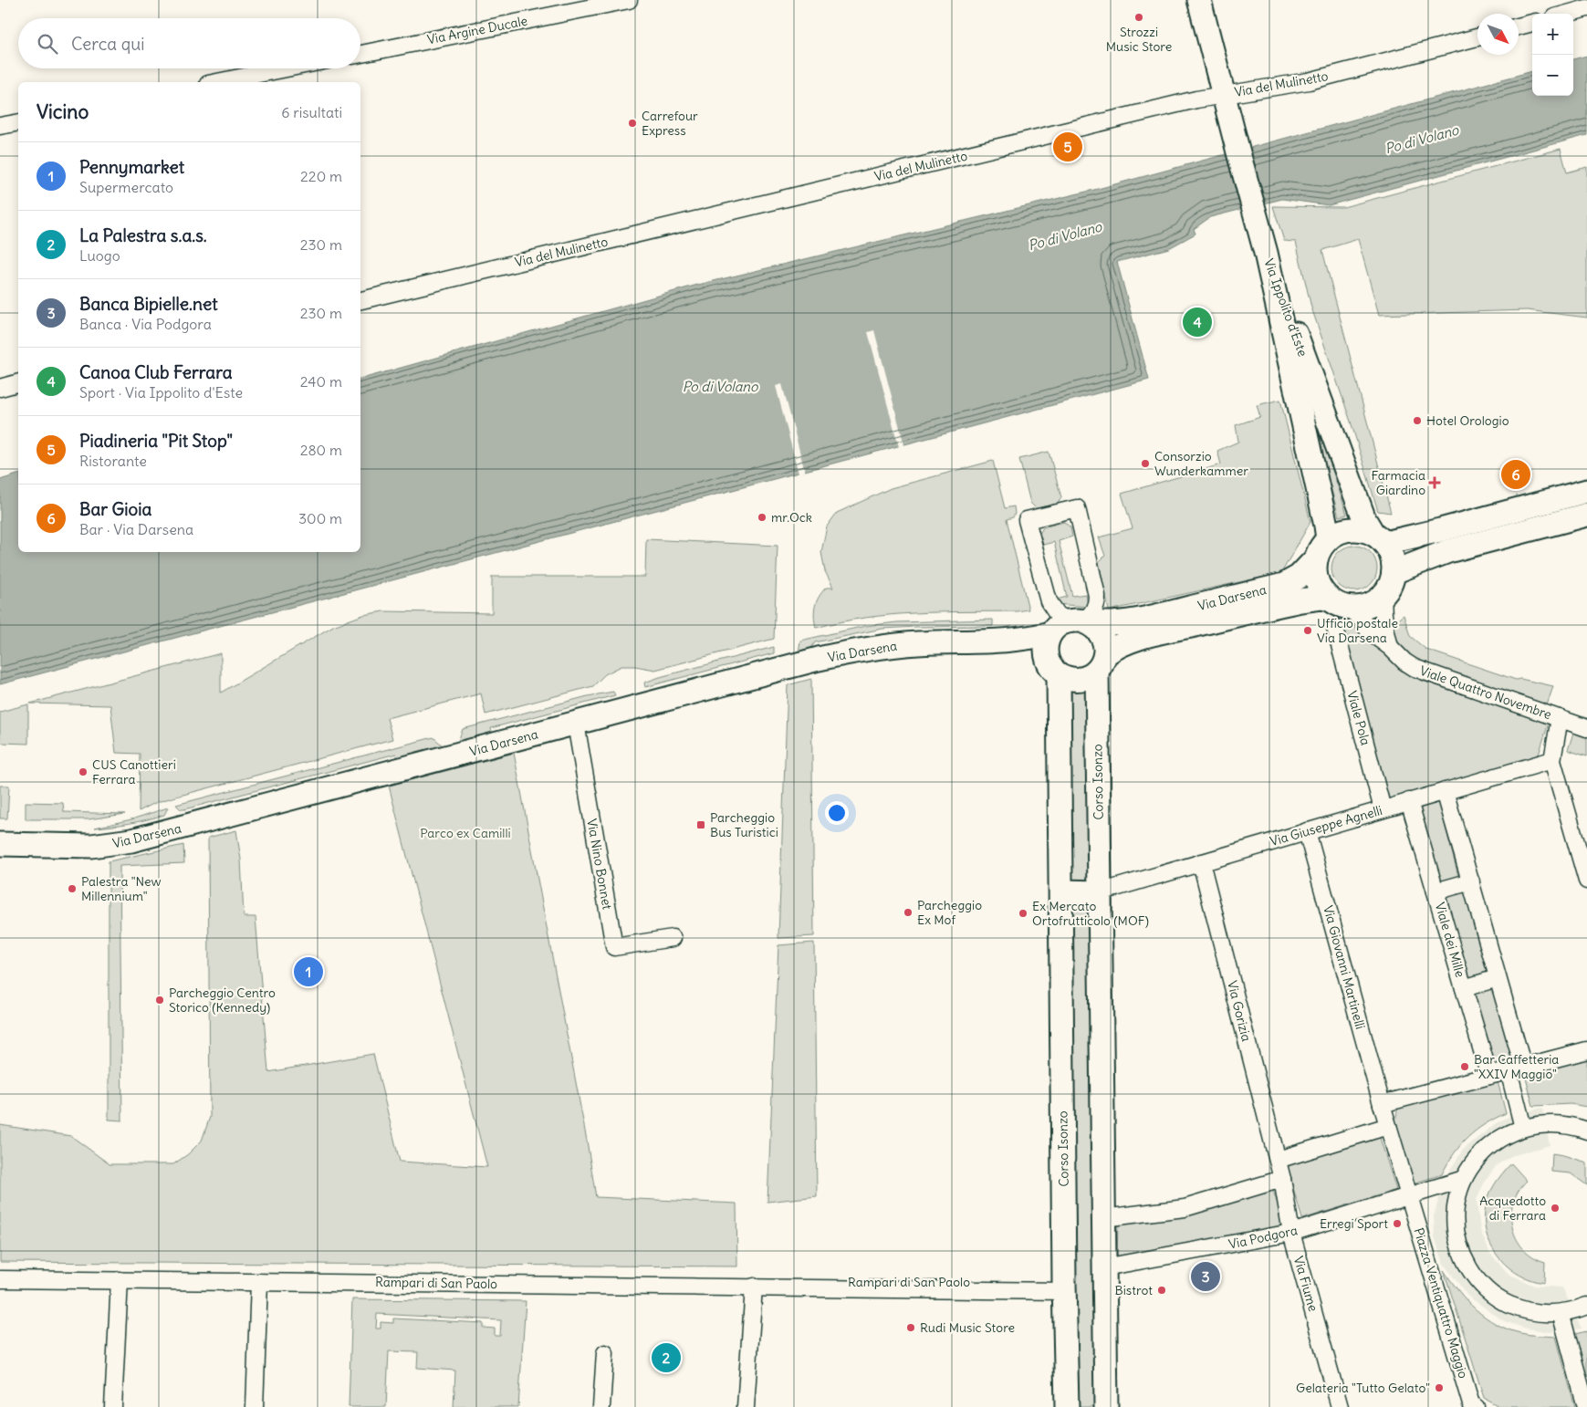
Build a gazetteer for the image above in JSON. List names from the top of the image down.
{
  "streets": {
    "street": [
      "Via Argine Ducale",
      "Via del Mulinetto",
      "Via Ippolito d'Este",
      "Via Darsena",
      "Viale Quattro Novembre",
      "Viale Pola",
      "Corso Isonzo",
      "Via Giuseppe Agnelli",
      "Via Nino Bonnet",
      "Viale dei Mille",
      "Via Giovanni Martinelli",
      "Via Gorizia",
      "Via Podgora",
      "Rampari di San Paolo",
      "Via Fiume",
      "Piazza Ventiquattro Maggio"
    ]
  },
  "crossings": [
    ["Via Ippolito d'Este", "Via Darsena"],
    ["Via Ippolito d'Este", "Viale Quattro Novembre"],
    ["Via Darsena", "Viale Quattro Novembre"],
    ["Via Darsena", "Corso Isonzo"],
    ["Via Darsena", "Via Nino Bonnet"],
    ["Viale Pola", "Via Giuseppe Agnelli"],
    ["Corso Isonzo", "Via Giuseppe Agnelli"],
    ["Corso Isonzo", "Via Podgora"],
    ["Corso Isonzo", "Rampari di San Paolo"],
    ["Via Giuseppe Agnelli", "Viale dei Mille"],
    ["Via Giuseppe Agnelli", "Via Giovanni Martinelli"],
    ["Via Giuseppe Agnelli", "Via Gorizia"],
    ["Via Giovanni Martinelli", "Piazza Ventiquattro Maggio"],
    ["Via Gorizia", "Via Fiume"],
    ["Via Podgora", "Via Fiume"],
    ["Via Podgora", "Piazza Ventiquattro Maggio"]
  ],
  "water": ["Po di Volano"],
  "parks": ["Parco ex Camilli"],
  "places": {
    "other": [
      "Strozzi Music Store",
      "Carrefour Express",
      "Hotel Orologio",
      "Consorzio Wunderkammer",
      "mr.Ock",
      "Ufficio postale Via Darsena",
      "CUS Canottieri Ferrara",
      "Palestra \"New Millennium\"",
      "Parcheggio Ex Mof",
      "Ex Mercato Ortofrutticolo (MOF)",
      "Parcheggio Centro Storico (Kennedy)",
      "Bar Caffetteria \"XXIV Maggio\"",
      "Acquedotto di Ferrara",
      "Erregi Sport",
      "Bistrot",
      "Rudi Music Store",
      "Gelateria \"Tutto Gelato\""
    ],
    "health": ["Farmacia Giardino"],
    "transit": ["Parcheggio Bus Turistici"]
  },
  "north": "bottom right",
  "page": {
    "map_buttons": ["+", "−"],
    "search": "Cerca qui",
    "heading": ["Vicino", "6 risultati"],
    "pins": [
      "5",
      "4",
      "6",
      "1",
      "3",
      "2"
    ],
    "list": [
      {
        "mark": "1",
        "name": "Pennymarket",
        "note": "Supermercato",
        "value": "220 m"
      },
      {
        "mark": "2",
        "name": "La Palestra s.a.s.",
        "note": "Luogo",
        "value": "230 m"
      },
      {
        "mark": "3",
        "name": "Banca Bipielle.net",
        "note": "Banca · Via Podgora",
        "value": "230 m"
      },
      {
        "mark": "4",
        "name": "Canoa Club Ferrara",
        "note": "Sport · Via Ippolito d'Este",
        "value": "240 m"
      },
      {
        "mark": "5",
        "name": "Piadineria \"Pit Stop\"",
        "note": "Ristorante",
        "value": "280 m"
      },
      {
        "mark": "6",
        "name": "Bar Gioia",
        "note": "Bar · Via Darsena",
        "value": "300 m"
      }
    ]
  }
}
